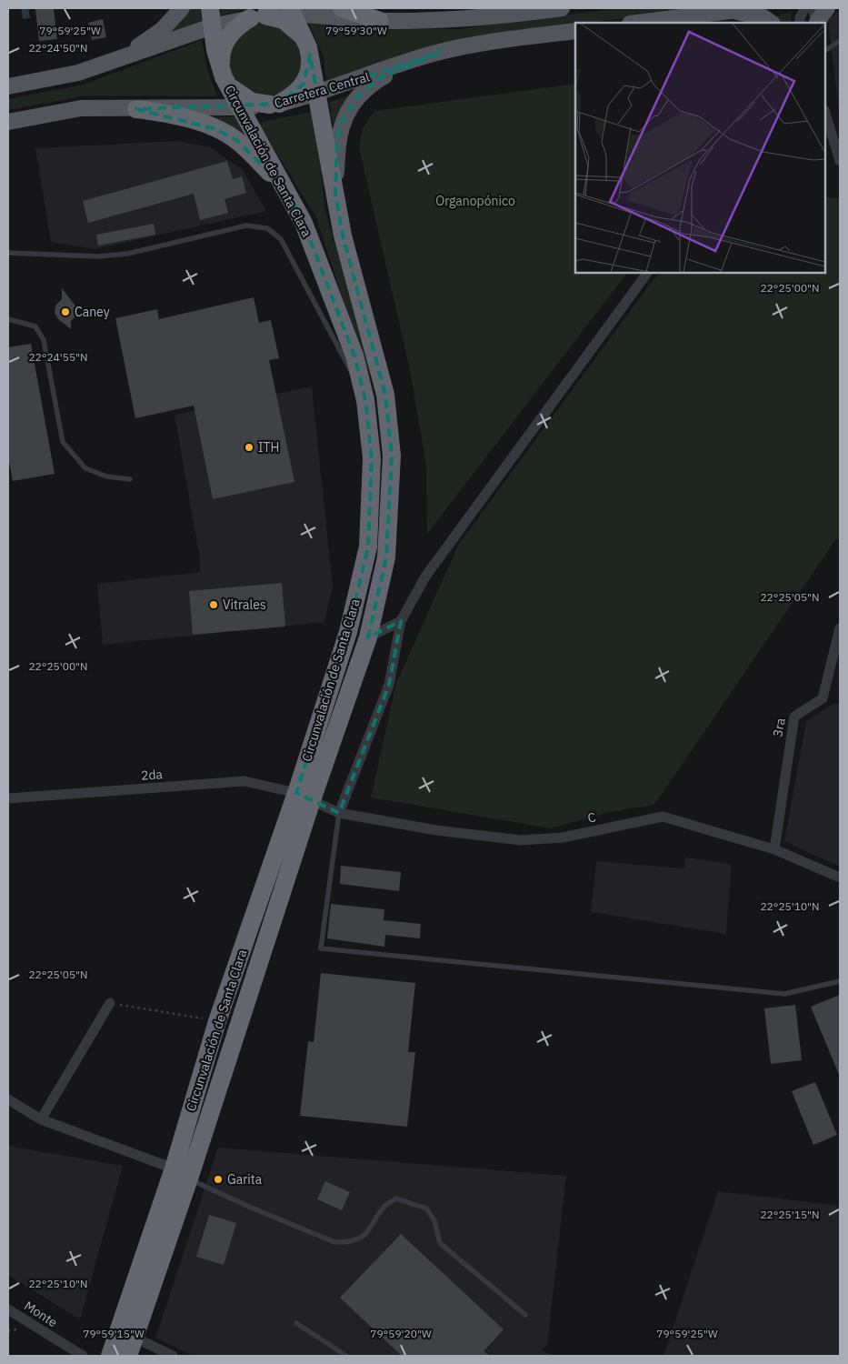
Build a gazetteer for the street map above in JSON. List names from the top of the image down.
{
  "streets": {
    "highway": ["Circunvalación de Santa Clara"],
    "main road": ["Carretera Central"],
    "street": [
      "3ra",
      "2da",
      "C",
      "Monte"
    ]
  },
  "crossings": [
    ["Carretera Central", "Circunvalación de Santa Clara"],
    ["Circunvalación de Santa Clara", "2da"],
    ["3ra", "C"],
    ["2da", "C"]
  ],
  "parks": ["Organopónico"],
  "places": [
    "Caney",
    "ITH",
    "Vitrales",
    "Garita"
  ],
  "coordinates": [
    "79°59'25\"W",
    "79°59'30\"W",
    "22°24'50\"N",
    "22°25'00\"N",
    "22°24'55\"N",
    "22°25'05\"N",
    "22°25'10\"N",
    "22°25'15\"N",
    "79°59'15\"W",
    "79°59'20\"W"
  ]
}
